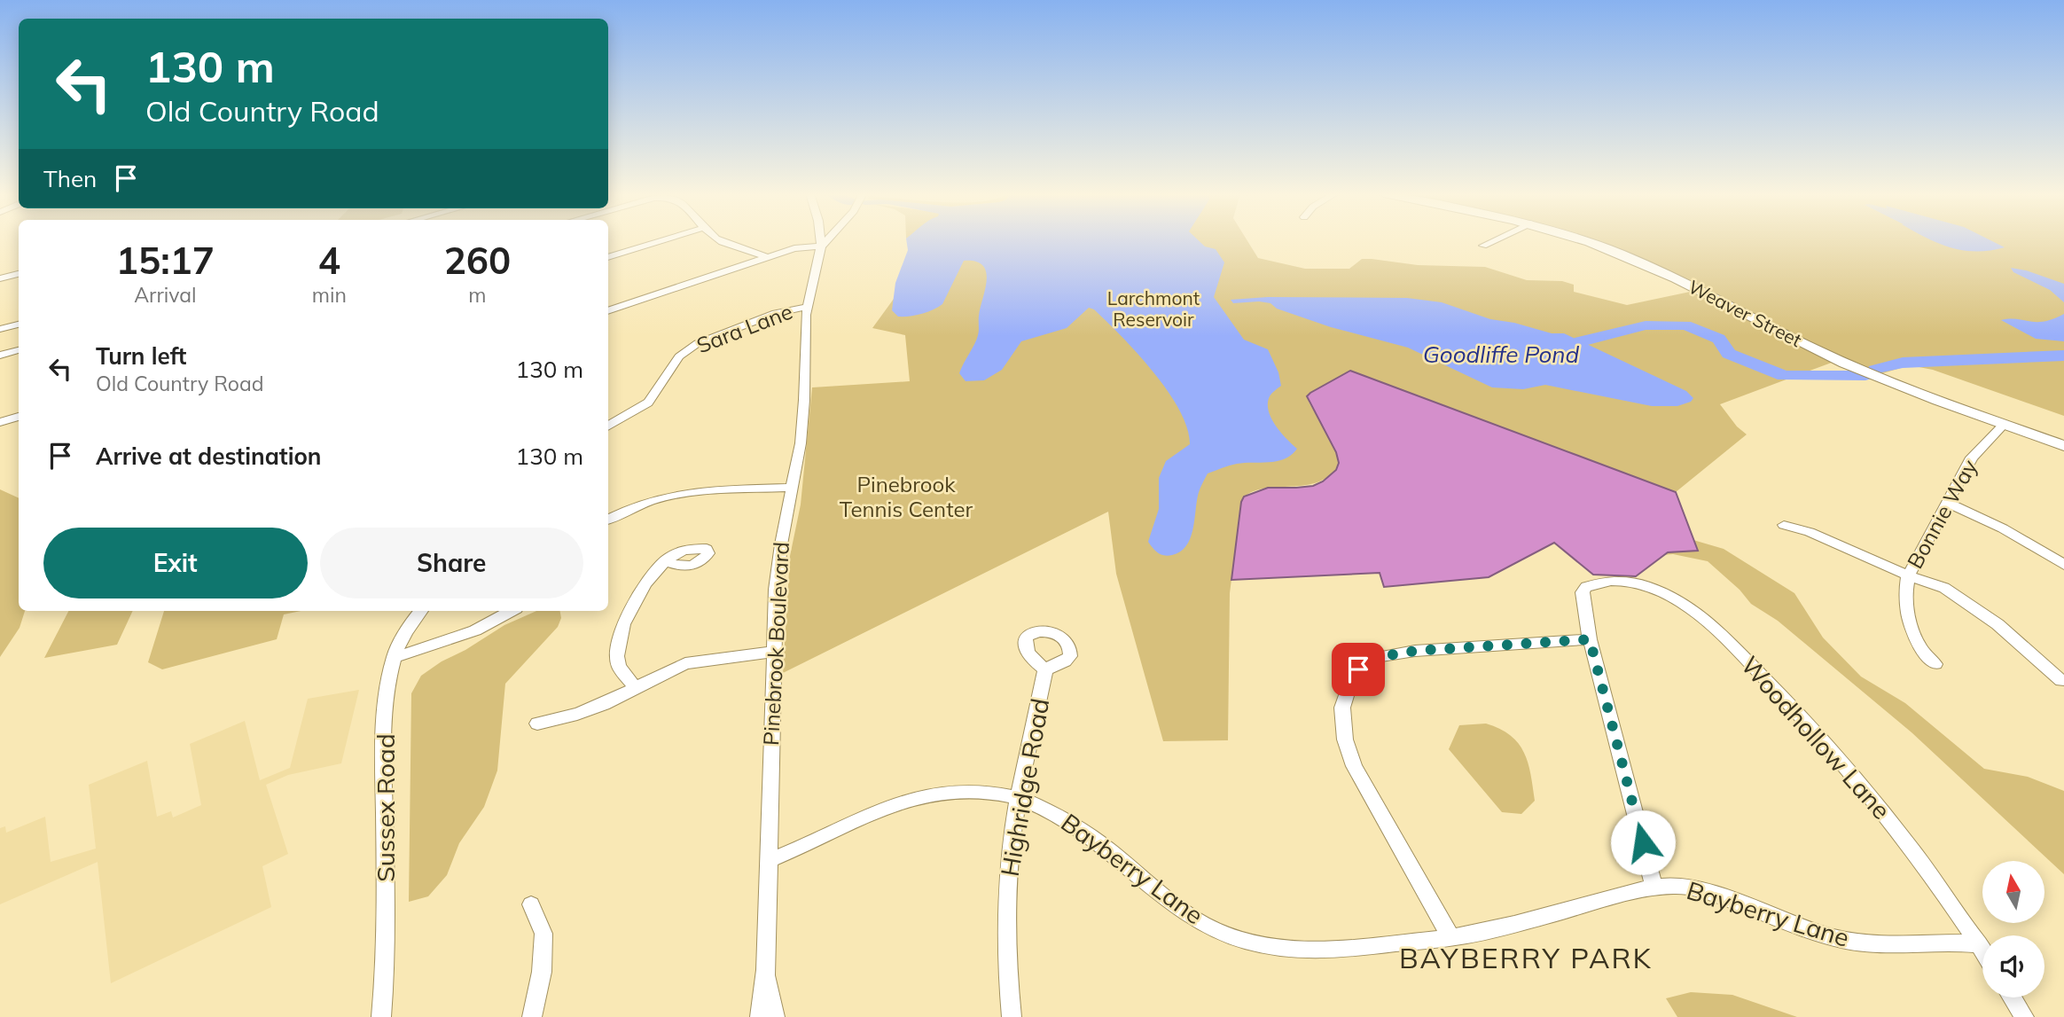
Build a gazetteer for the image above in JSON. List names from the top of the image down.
{
  "streets": {
    "main road": ["Weaver Street"],
    "street": [
      "Sara Lane",
      "Bonnie Way",
      "Pinebrook Boulevard",
      "Woodhollow Lane",
      "Highridge Road",
      "Sussex Road",
      "Bayberry Lane"
    ]
  },
  "crossings": [
    ["Weaver Street", "Bonnie Way"],
    ["Sara Lane", "Pinebrook Boulevard"],
    ["Pinebrook Boulevard", "Bayberry Lane"],
    ["Woodhollow Lane", "Bayberry Lane"],
    ["Highridge Road", "Bayberry Lane"]
  ],
  "districts": ["BAYBERRY PARK"],
  "water": ["Goodliffe Pond"],
  "parks": ["Larchmont Reservoir", "Pinebrook Tennis Center"],
  "north": "top",
  "page": {
    "turn": ["130 m", "Old Country Road"],
    "then": "Then",
    "eta": [
      "15:17",
      "Arrival",
      "4",
      "min",
      "260",
      "m"
    ],
    "list": [
      {
        "name": "Turn left",
        "note": "Old Country Road",
        "value": "130 m"
      },
      {
        "name": "Arrive at destination",
        "value": "130 m"
      }
    ],
    "buttons": ["Exit", "Share"]
  }
}
